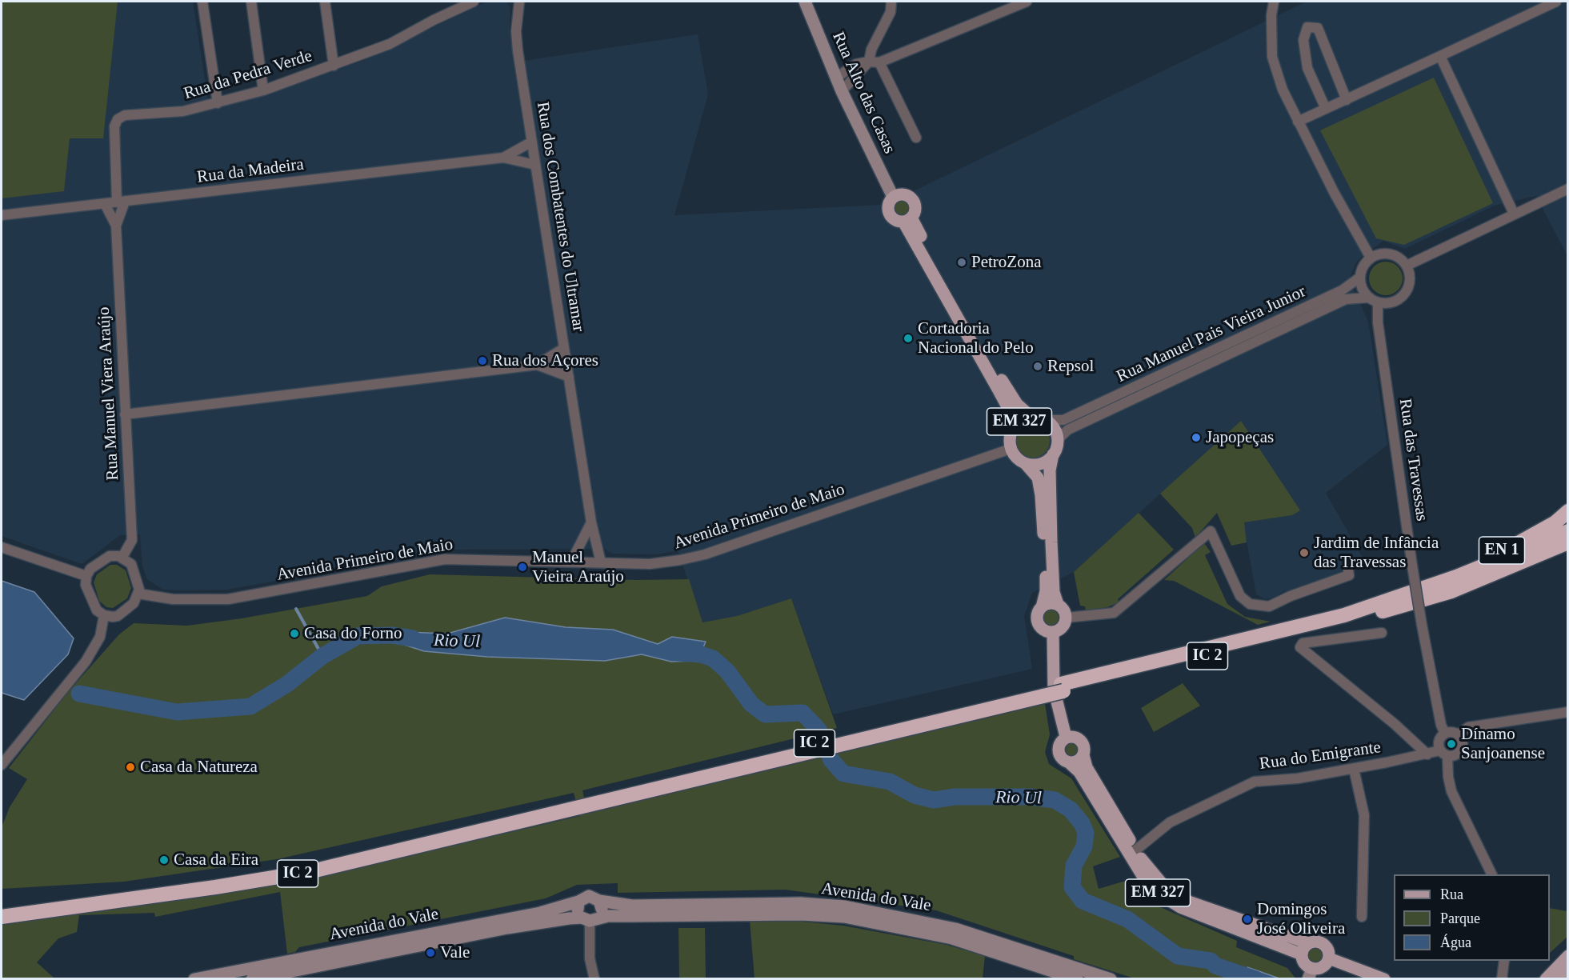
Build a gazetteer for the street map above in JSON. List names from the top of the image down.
{
  "streets": {
    "highway": ["EN 1", "IC 2"],
    "main road": ["Rua Alto das Casas", "EM 327", "Avenida do Vale"],
    "street": [
      "Rua da Pedra Verde",
      "Rua da Madeira",
      "Rua dos Combatentes do Ultramar",
      "Rua Manuel Pais Vieira Junior",
      "Rua Manuel Viera Araújo",
      "Rua das Travessas",
      "Avenida Primeiro de Maio",
      "Rua do Emigrante"
    ]
  },
  "crossings": [
    ["Rua da Pedra Verde", "Rua da Madeira"],
    ["Rua da Pedra Verde", "Rua Manuel Viera Araújo"],
    ["Rua Alto das Casas", "EM 327"],
    ["Rua da Madeira", "Rua dos Combatentes do Ultramar"],
    ["Rua da Madeira", "Rua Manuel Viera Araújo"],
    ["Rua dos Combatentes do Ultramar", "Avenida Primeiro de Maio"],
    ["Rua Manuel Pais Vieira Junior", "EM 327"],
    ["Rua Manuel Pais Vieira Junior", "Rua das Travessas"],
    ["Rua Manuel Pais Vieira Junior", "Avenida Primeiro de Maio"],
    ["Rua Manuel Viera Araújo", "Avenida Primeiro de Maio"],
    ["EM 327", "Avenida Primeiro de Maio"],
    ["EM 327", "Rua do Emigrante"],
    ["Rua das Travessas", "Rua do Emigrante"],
    ["EN 1", "IC 2"]
  ],
  "water": ["Rio Ul"],
  "places": [
    "PetroZona",
    "Cortadoria Nacional do Pelo",
    "Rua dos Açores",
    "Repsol",
    "Japopeças",
    "Jardim de Infância das Travessas",
    "Manuel Vieira Araújo",
    "Casa do Forno",
    "Dínamo Sanjoanense",
    "Casa da Natureza",
    "Casa da Eira",
    "Domingos José Oliveira",
    "Vale"
  ],
  "legend": ["Rua", "Parque", "Água"]
}
